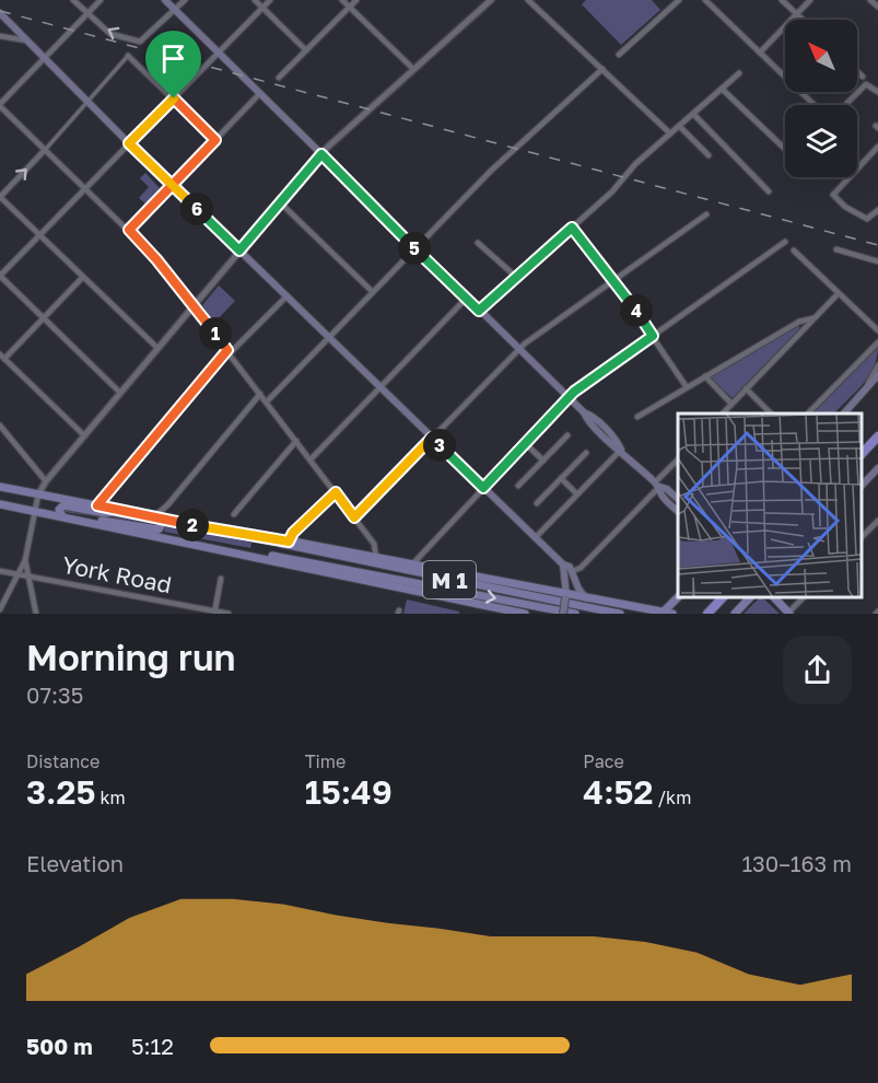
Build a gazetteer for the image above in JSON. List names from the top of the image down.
{
  "streets": {
    "main road": ["M 1"],
    "street": ["York Road"]
  },
  "north": "top left",
  "page": {
    "pins": [
      "6",
      "5",
      "4",
      "1",
      "3",
      "2"
    ],
    "heading": ["Morning run", "07:35"],
    "stats": [
      ["Distance", "3.25 km"],
      ["Time", "15:49"],
      ["Pace", "4:52 /km"]
    ],
    "chart": ["Elevation", "130–163 m"],
    "list": [
      {
        "name": "500 m",
        "note": "5:12"
      }
    ]
  }
}
